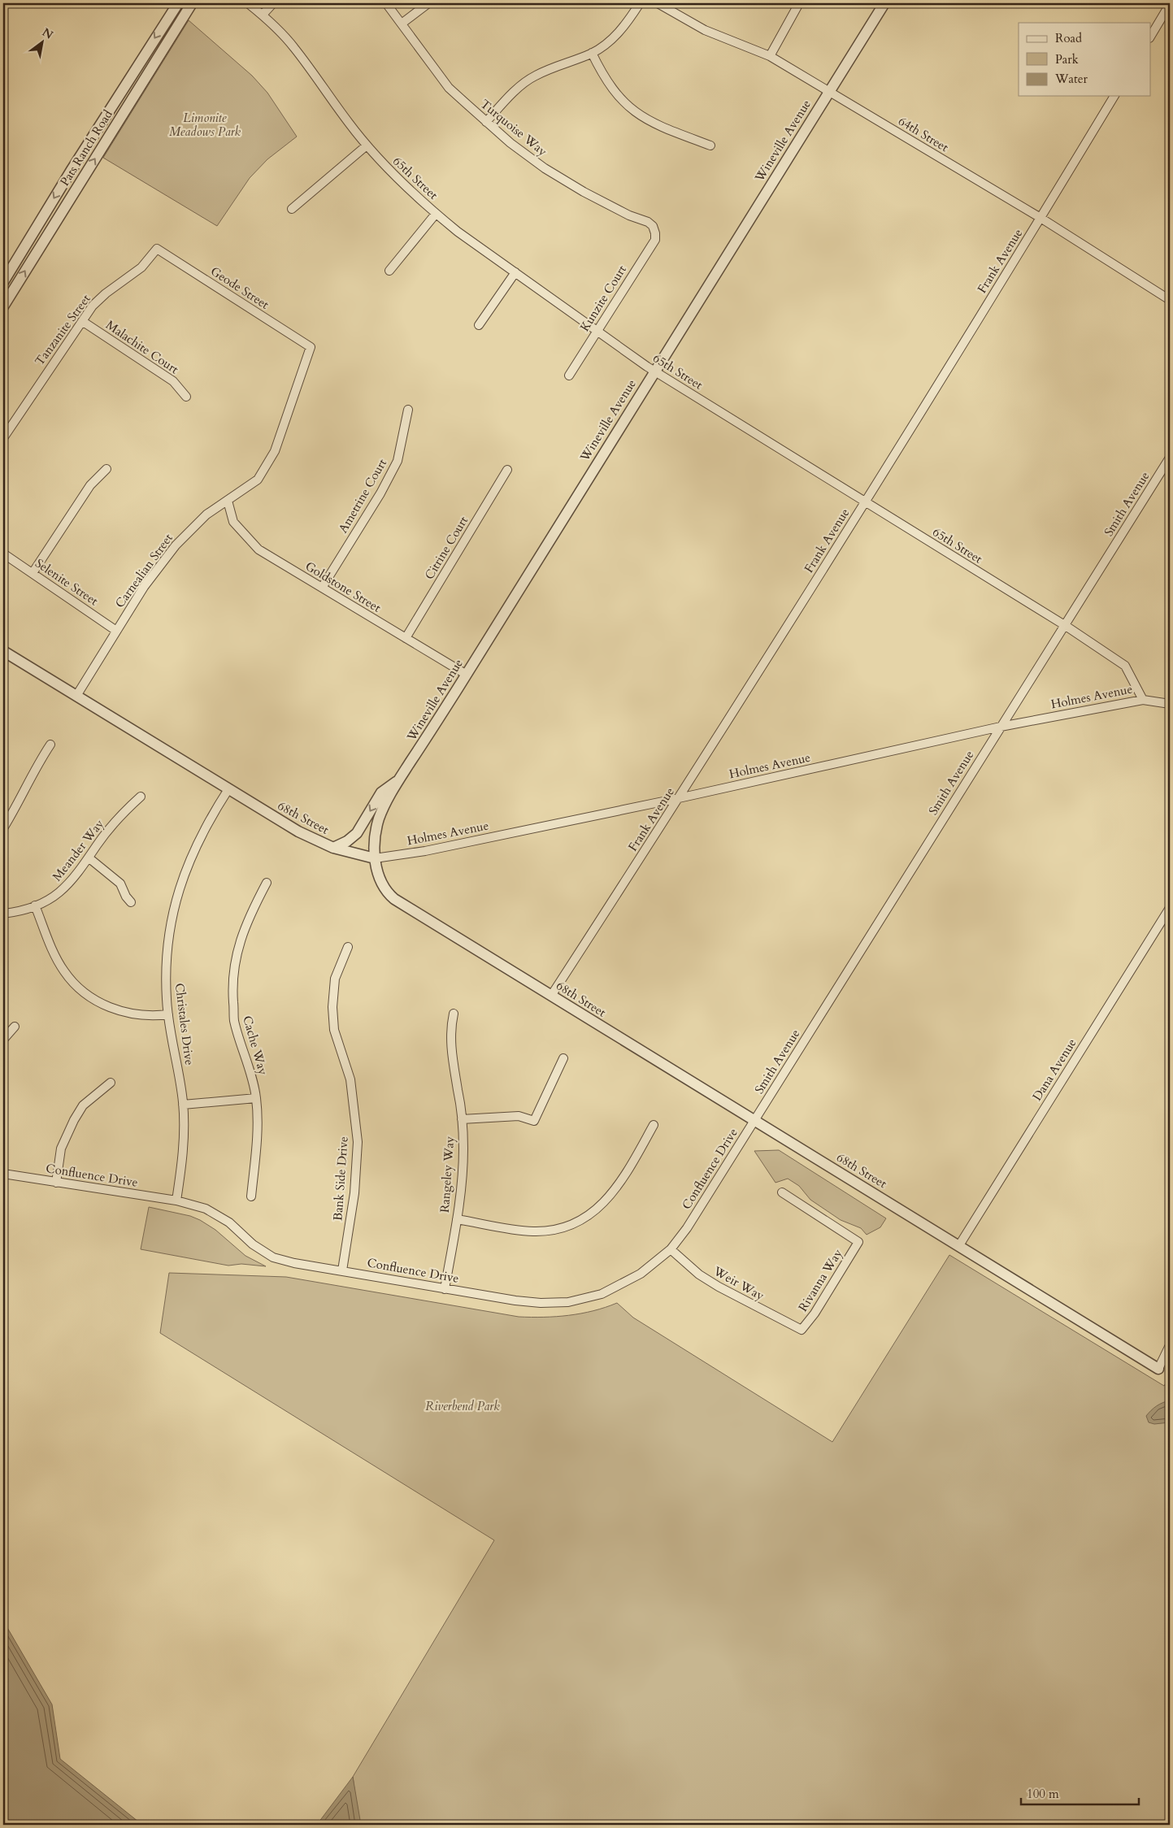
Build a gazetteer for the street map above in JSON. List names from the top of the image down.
{
  "streets": {
    "street": [
      "Turquoise Way",
      "64th Street",
      "Wineville Avenue",
      "Pats Ranch Road",
      "65th Street",
      "Frank Avenue",
      "Geode Street",
      "Kunzite Court",
      "Tanzanite Street",
      "Malachite Court",
      "Ametrine Court",
      "Smith Avenue",
      "Citrine Court",
      "Carnealian Street",
      "Selenite Street",
      "Goldstone Street",
      "Holmes Avenue",
      "68th Street",
      "Meander Way",
      "Christales Drive",
      "Cache Way",
      "Dana Avenue",
      "Confluence Drive",
      "Rangeley Way",
      "Bank Side Drive",
      "Rivanna Way",
      "Weir Way"
    ]
  },
  "crossings": [
    ["Turquoise Way", "Kunzite Court"],
    ["64th Street", "Wineville Avenue"],
    ["64th Street", "Frank Avenue"],
    ["Wineville Avenue", "65th Street"],
    ["Wineville Avenue", "Goldstone Street"],
    ["Wineville Avenue", "Holmes Avenue"],
    ["Wineville Avenue", "68th Street"],
    ["65th Street", "Frank Avenue"],
    ["65th Street", "Kunzite Court"],
    ["65th Street", "Smith Avenue"],
    ["65th Street", "Holmes Avenue"],
    ["Frank Avenue", "Holmes Avenue"],
    ["Frank Avenue", "68th Street"],
    ["Geode Street", "Tanzanite Street"],
    ["Geode Street", "Carnealian Street"],
    ["Tanzanite Street", "Malachite Court"],
    ["Ametrine Court", "Goldstone Street"],
    ["Smith Avenue", "Holmes Avenue"],
    ["Smith Avenue", "68th Street"],
    ["Smith Avenue", "Confluence Drive"],
    ["Citrine Court", "Goldstone Street"],
    ["Carnealian Street", "Selenite Street"],
    ["Carnealian Street", "Goldstone Street"],
    ["Carnealian Street", "68th Street"],
    ["Holmes Avenue", "68th Street"],
    ["68th Street", "Christales Drive"],
    ["68th Street", "Dana Avenue"],
    ["68th Street", "Confluence Drive"],
    ["Christales Drive", "Confluence Drive"],
    ["Confluence Drive", "Rangeley Way"],
    ["Confluence Drive", "Bank Side Drive"],
    ["Confluence Drive", "Weir Way"],
    ["Rivanna Way", "Weir Way"]
  ],
  "parks": ["Limonite Meadows Park", "Riverbend Park"],
  "legend": ["Road", "Park", "Water"],
  "scale_bar": "100 m",
  "north": "top right"
}
